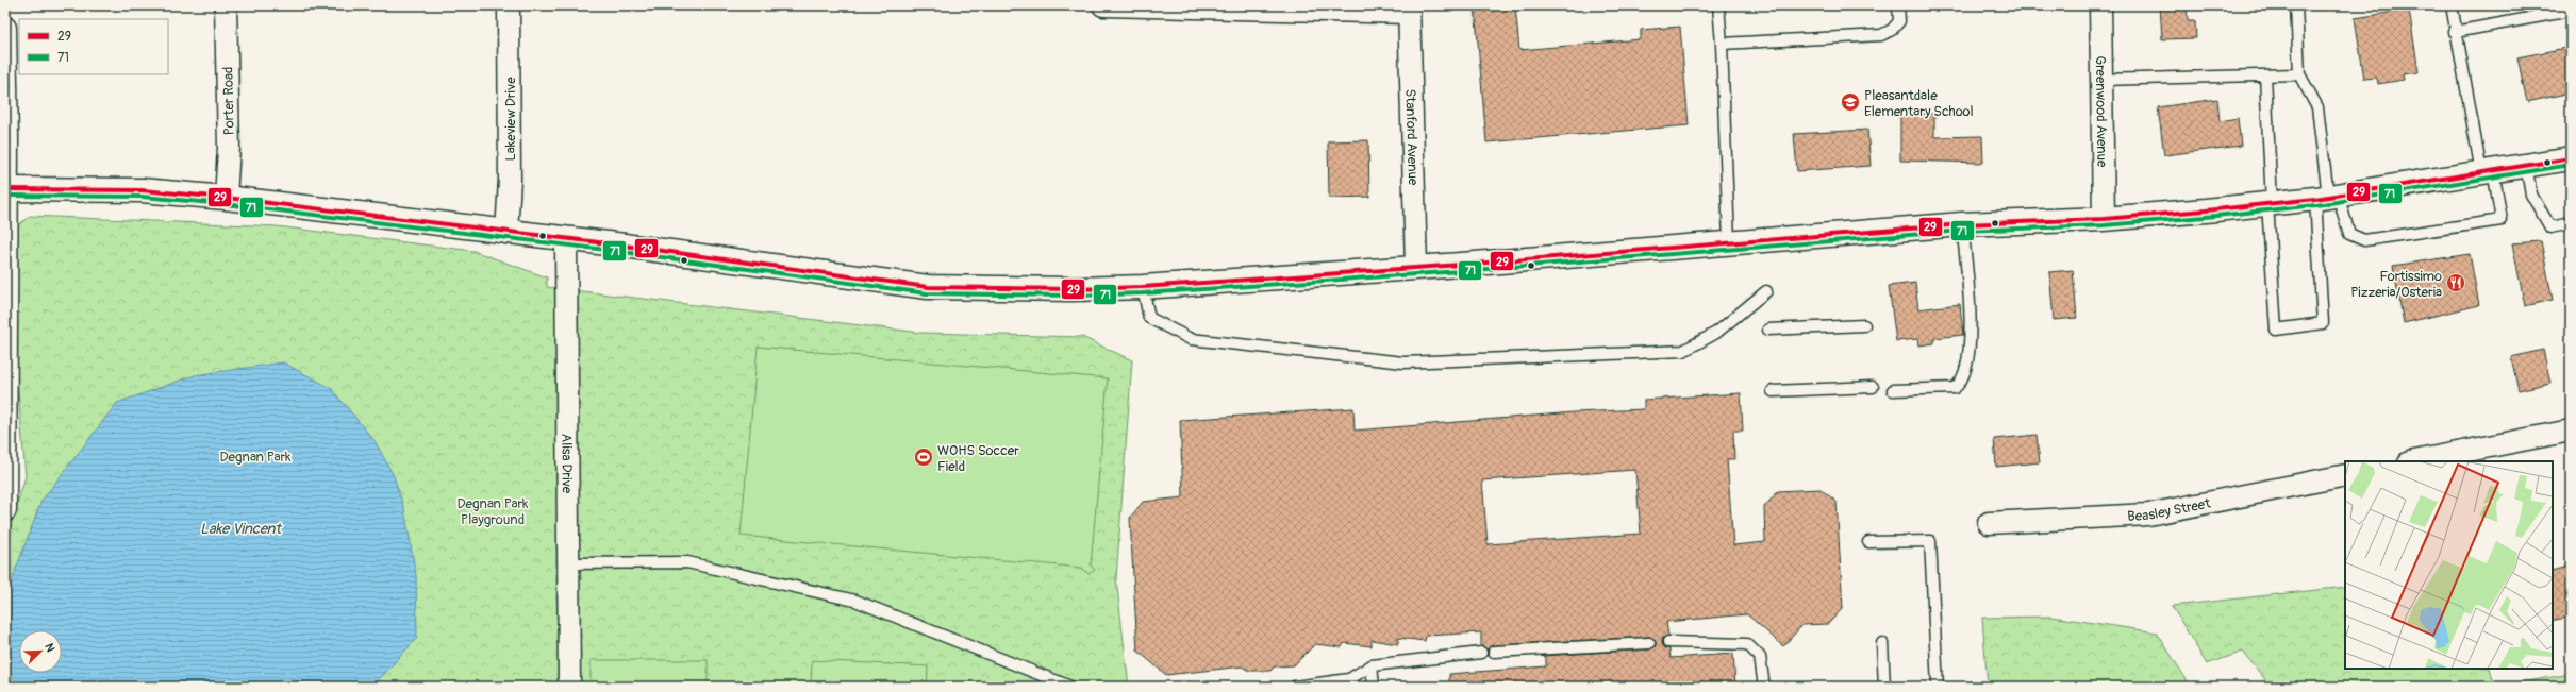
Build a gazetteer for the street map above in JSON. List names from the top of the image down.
{
  "streets": {
    "street": [
      "Porter Road",
      "Greenwood Avenue",
      "Lakeview Drive",
      "Stanford Avenue",
      "Alisa Drive",
      "Beasley Street"
    ]
  },
  "water": ["Lake Vincent"],
  "parks": ["Degnan Park", "Degnan Park Playground"],
  "places": {
    "school or university": ["Pleasantdale Elementary School"],
    "restaurant": ["Fortissimo Pizzeria/Osteria"],
    "sports": ["WOHS Soccer Field"]
  },
  "lines": ["transit line 29", "transit line 71"],
  "legend": ["29", "71"],
  "north": "top right"
}
